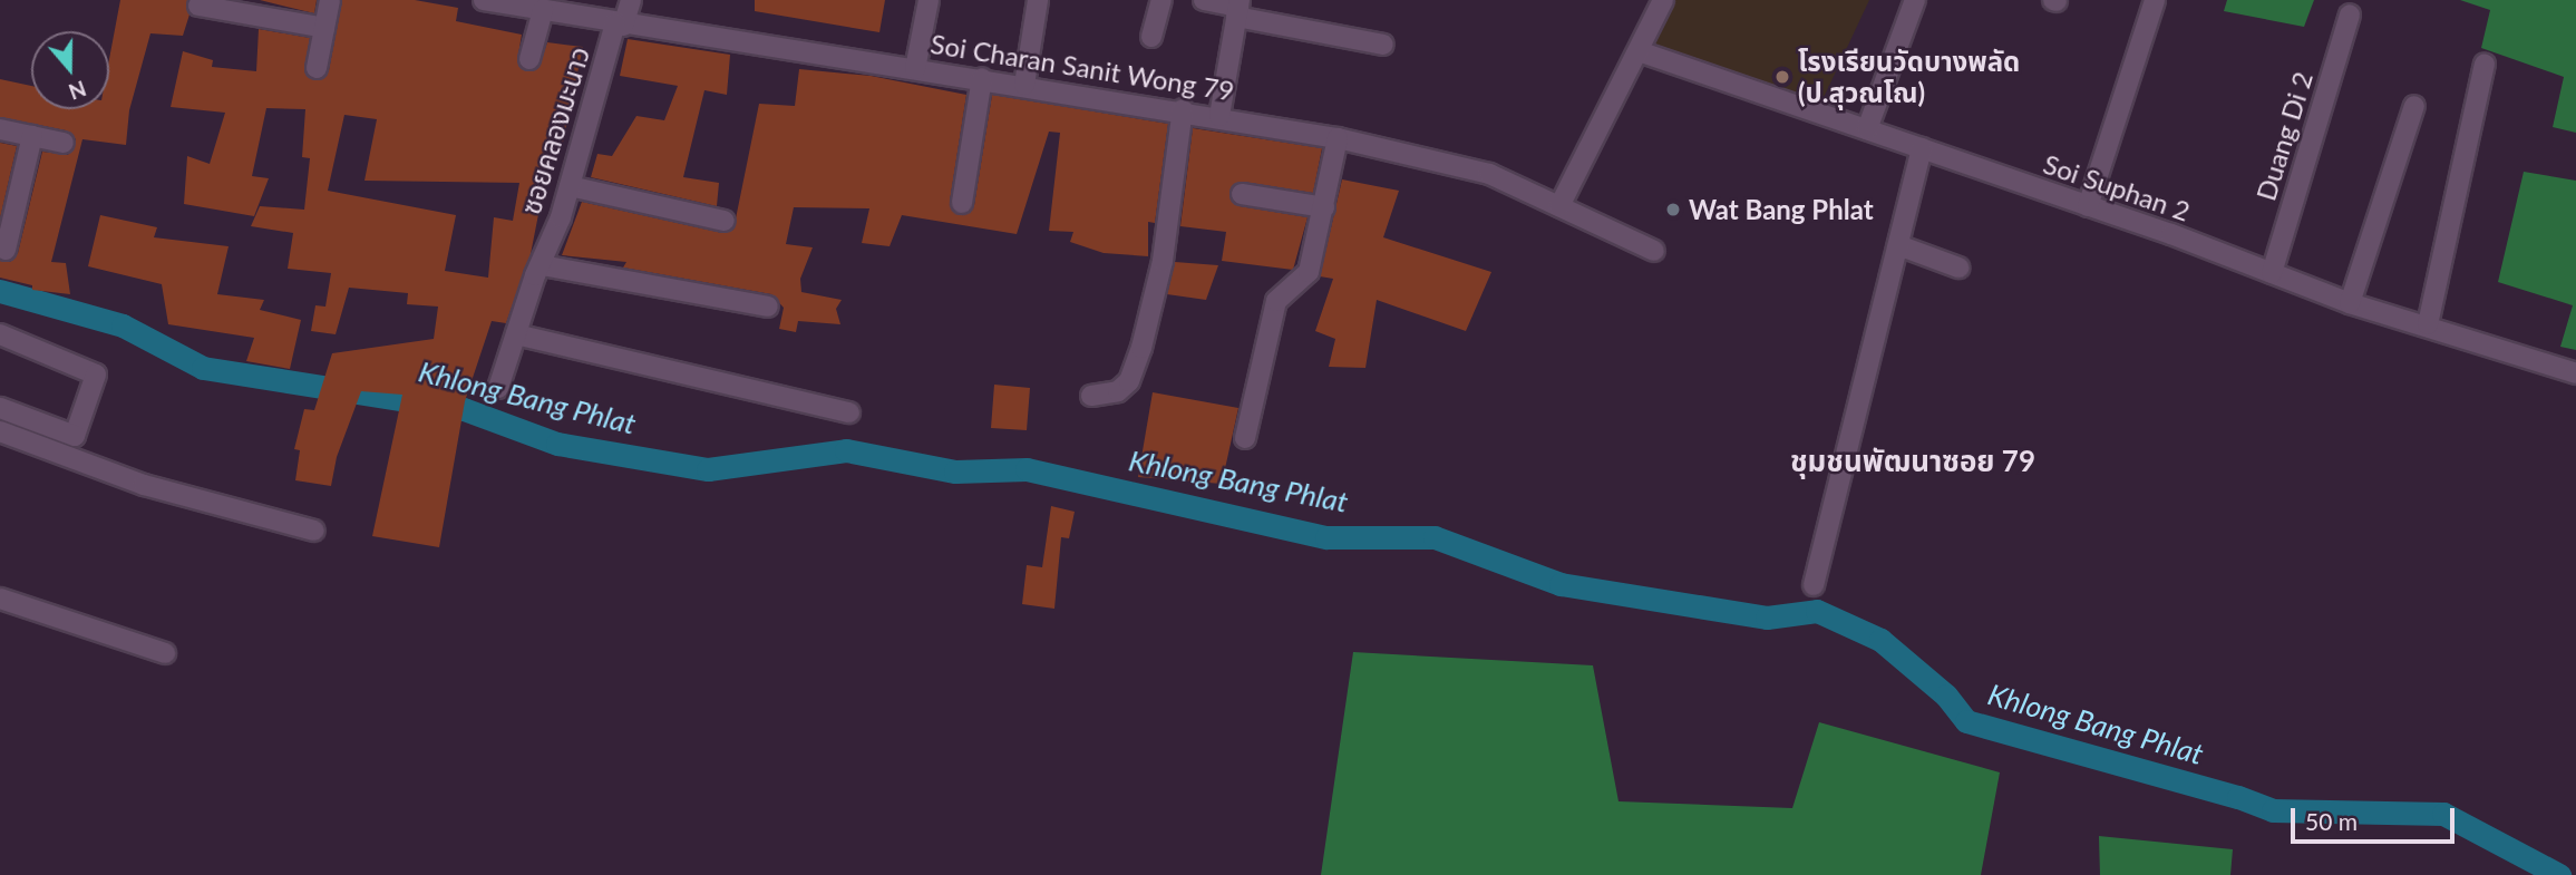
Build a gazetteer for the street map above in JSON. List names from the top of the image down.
{
  "streets": {
    "street": [
      "Soi Charan Sanit Wong 79",
      "ซอยคลองมะนาว",
      "Duang Di 2",
      "Soi Suphan 2"
    ]
  },
  "crossings": [
    ["Soi Charan Sanit Wong 79", "ซอยคลองมะนาว"],
    ["Duang Di 2", "Soi Suphan 2"]
  ],
  "districts": ["ชุมชนพัฒนาซอย 79"],
  "water": ["Khlong Bang Phlat"],
  "places": ["โรงเรียนวัดบางพลัด (ป.สุวณโณ)", "Wat Bang Phlat"],
  "scale_bar": "50 m",
  "north": "bottom"
}
